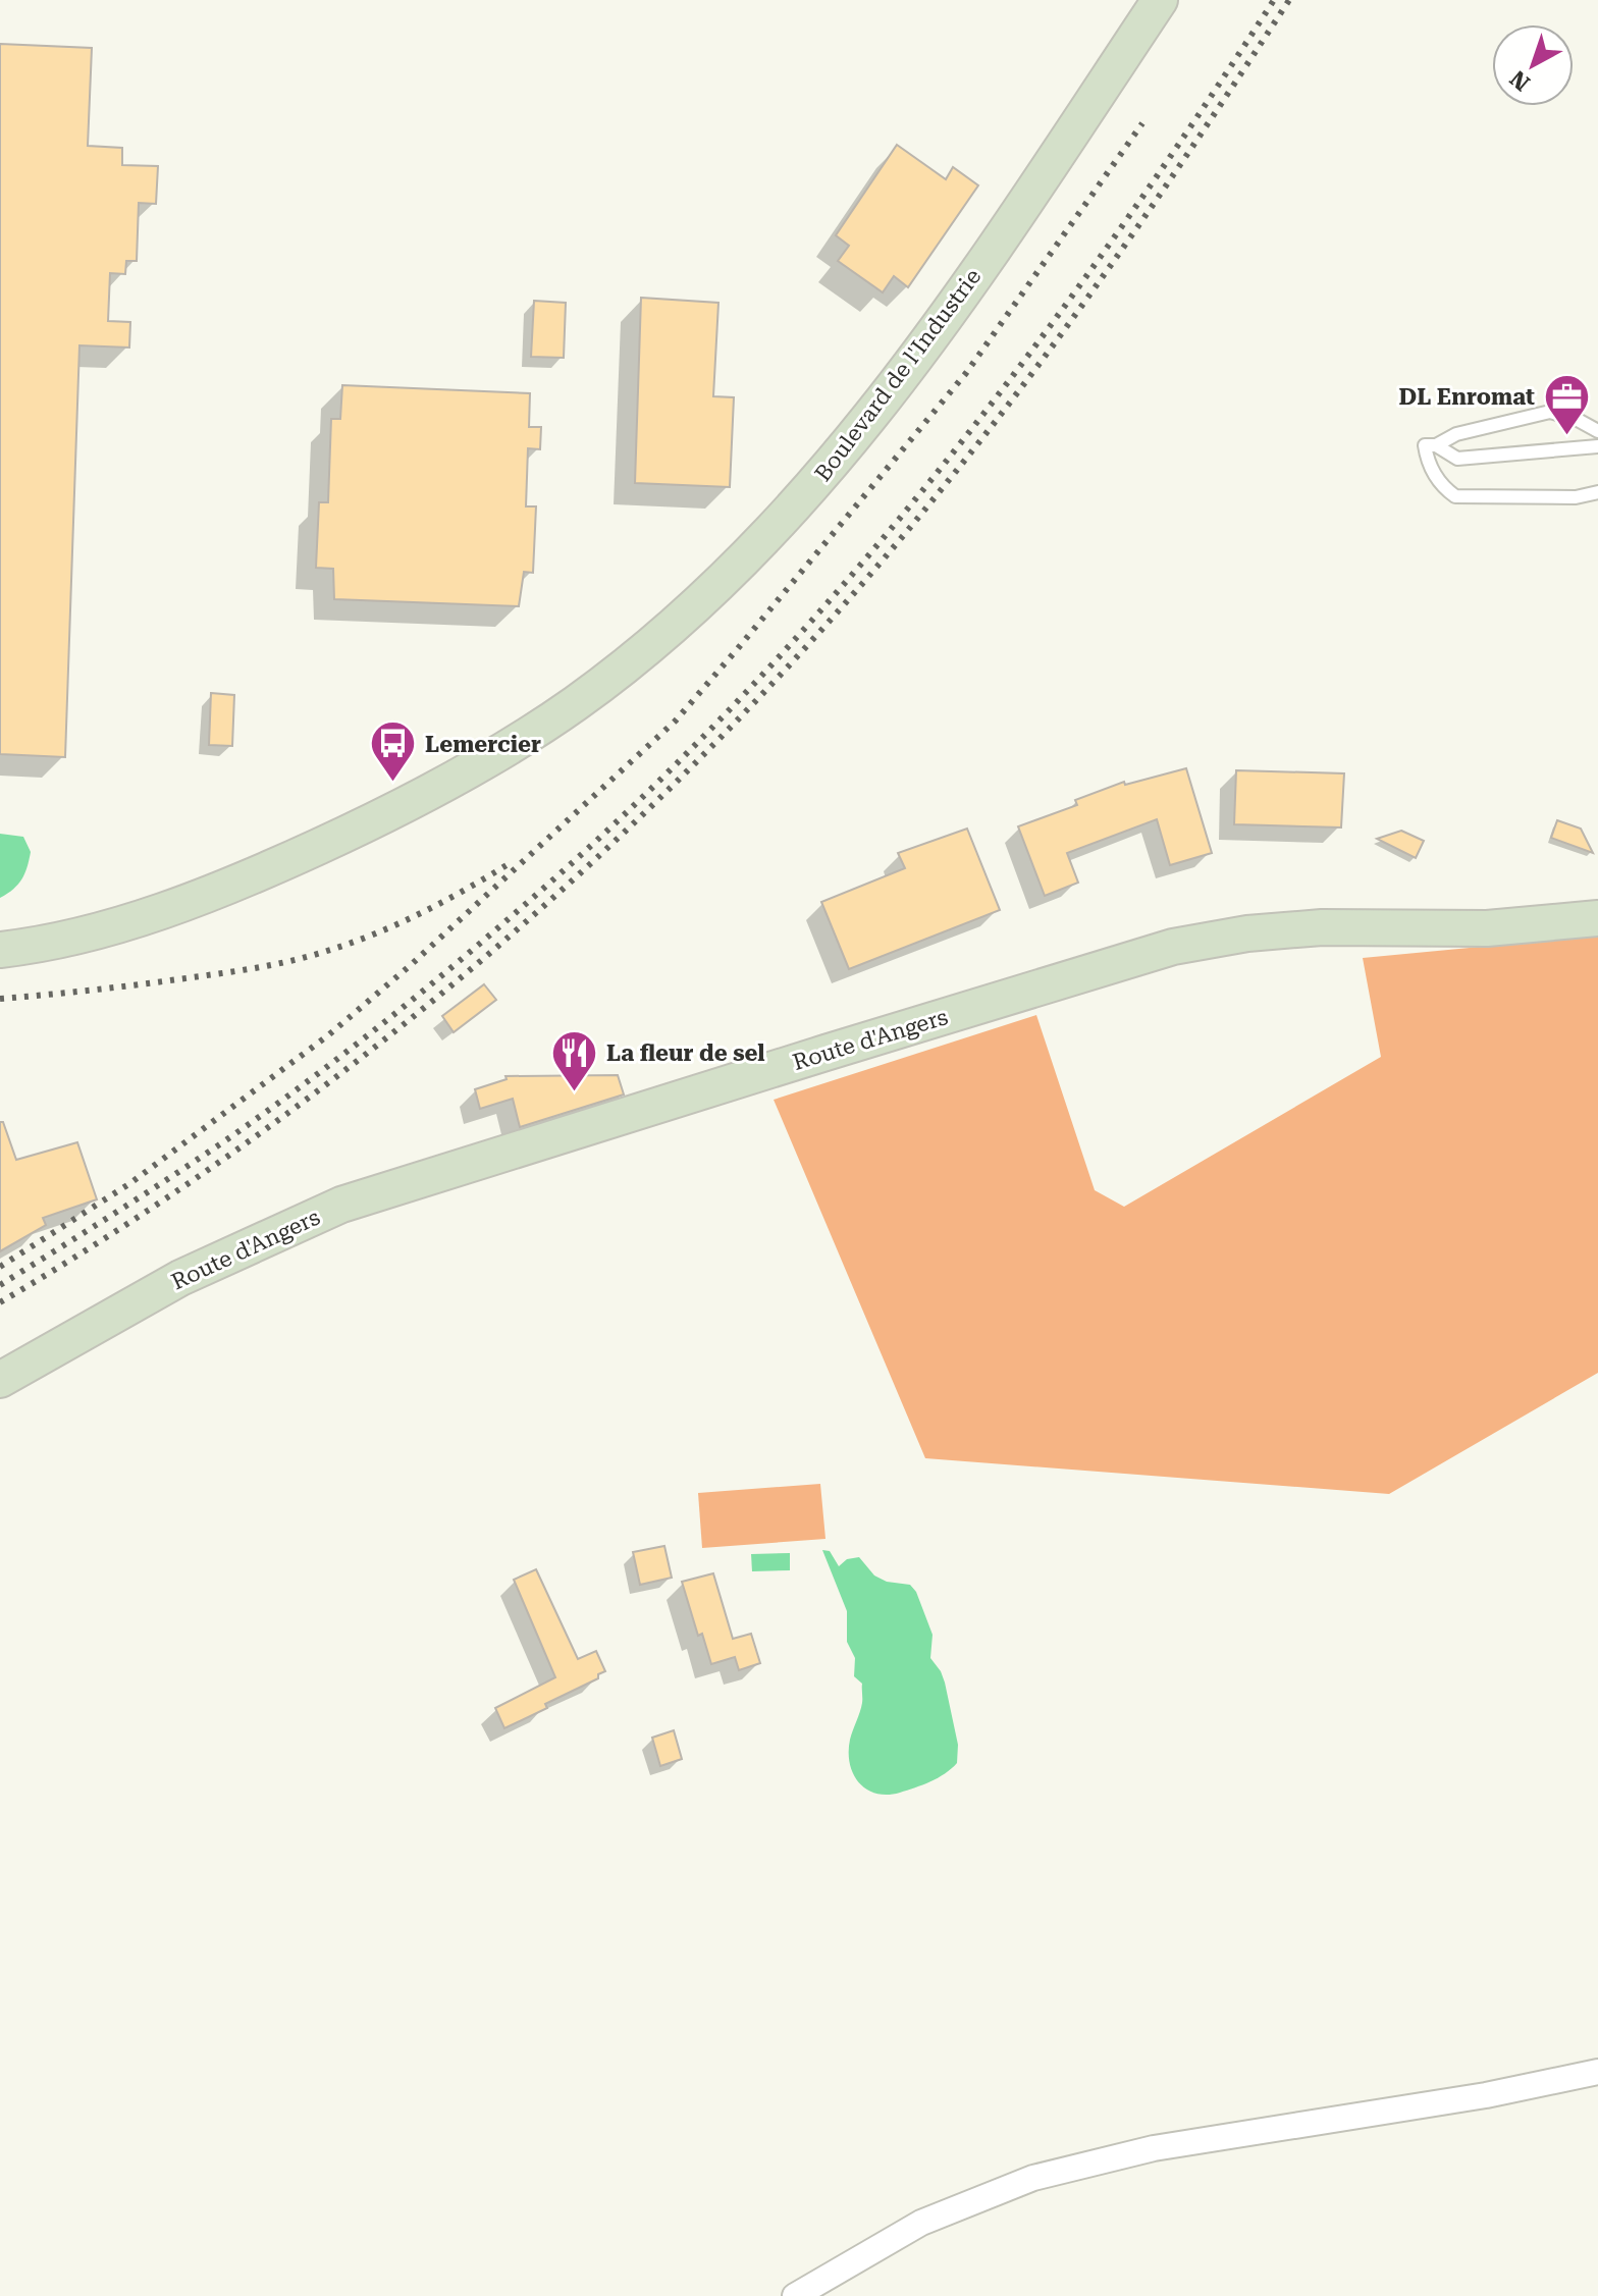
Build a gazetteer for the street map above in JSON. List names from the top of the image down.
{
  "streets": {
    "street": ["Boulevard de l'Industrie", "Route d'Angers"]
  },
  "places": {
    "office": ["DL Enromat"],
    "bus stop": ["Lemercier"],
    "restaurant": ["La fleur de sel"]
  },
  "north": "bottom left"
}
